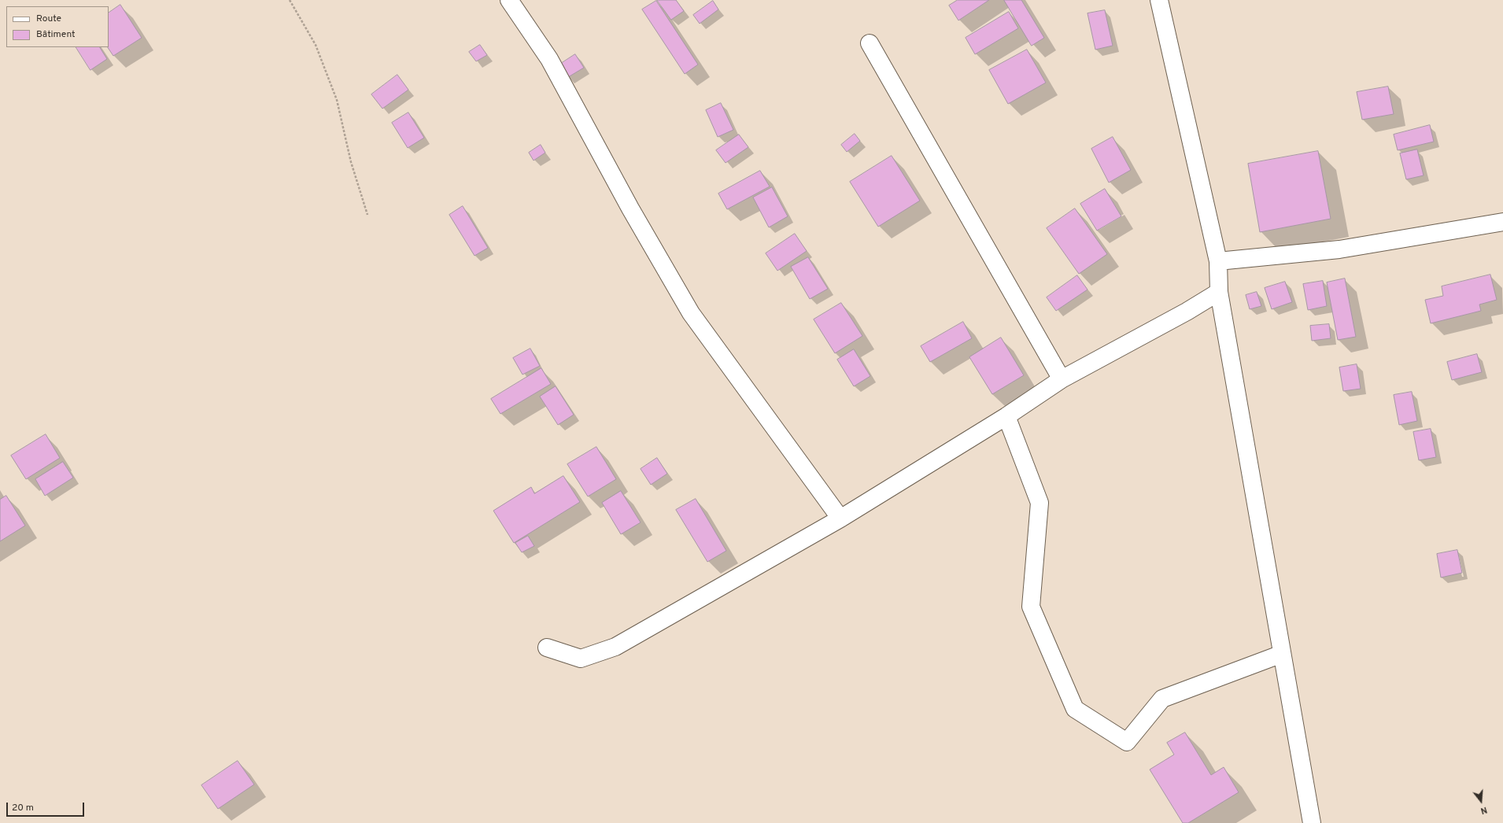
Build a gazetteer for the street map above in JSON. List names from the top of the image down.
{
  "legend": ["Route", "Bâtiment"],
  "scale_bar": "20 m",
  "north": "bottom"
}
